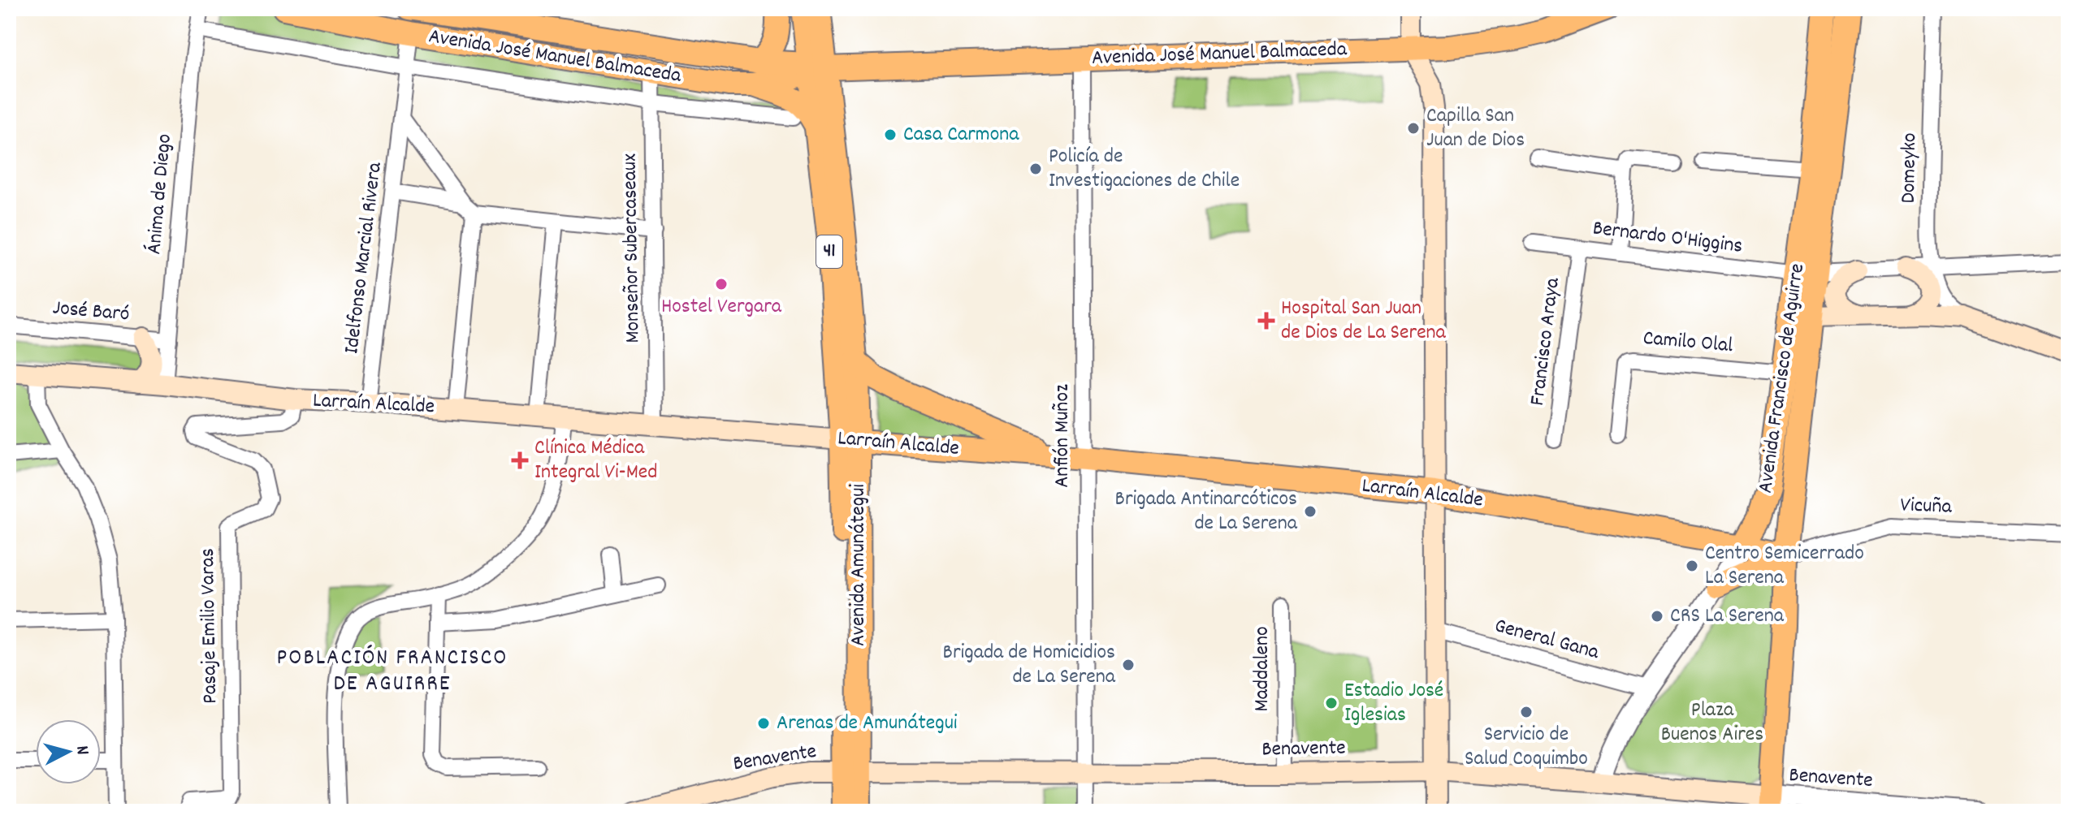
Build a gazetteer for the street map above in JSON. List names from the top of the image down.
{
  "streets": {
    "main road": [
      "Avenida José Manuel Balmaceda",
      "41",
      "Avenida Francisco de Aguirre",
      "Larraín Alcalde",
      "Avenida Amunátegui",
      "Benavente"
    ],
    "street": [
      "Domeyko",
      "Ánima de Diego",
      "Bernardo O'Higgins",
      "Monseñor Subercaseaux",
      "Idelfonso Marcial Rivera",
      "José Baró",
      "Francisco Araya",
      "Camilo Olal",
      "Anfión Muñoz",
      "Vicuña",
      "Pasaje Emilio Varas",
      "General Gana",
      "Maddaleno"
    ]
  },
  "crossings": [
    ["Avenida José Manuel Balmaceda", "Monseñor Subercaseaux"],
    ["Avenida José Manuel Balmaceda", "Idelfonso Marcial Rivera"],
    ["Avenida José Manuel Balmaceda", "Anfión Muñoz"],
    ["Avenida José Manuel Balmaceda", "Avenida Amunátegui"],
    ["Domeyko", "Bernardo O'Higgins"],
    ["Ánima de Diego", "José Baró"],
    ["Ánima de Diego", "Larraín Alcalde"],
    ["Bernardo O'Higgins", "Francisco Araya"],
    ["Bernardo O'Higgins", "Avenida Francisco de Aguirre"],
    ["Monseñor Subercaseaux", "Larraín Alcalde"],
    ["Idelfonso Marcial Rivera", "Larraín Alcalde"],
    ["Camilo Olal", "Avenida Francisco de Aguirre"],
    ["Avenida Francisco de Aguirre", "Larraín Alcalde"],
    ["Avenida Francisco de Aguirre", "Vicuña"],
    ["Avenida Francisco de Aguirre", "General Gana"],
    ["Avenida Francisco de Aguirre", "Benavente"],
    ["Larraín Alcalde", "Anfión Muñoz"],
    ["Larraín Alcalde", "Vicuña"],
    ["Larraín Alcalde", "Avenida Amunátegui"],
    ["Larraín Alcalde", "Pasaje Emilio Varas"],
    ["Anfión Muñoz", "Benavente"],
    ["Avenida Amunátegui", "Benavente"],
    ["Maddaleno", "Benavente"]
  ],
  "districts": ["POBLACIÓN FRANCISCO DE AGUIRRE"],
  "parks": ["Plaza Buenos Aires"],
  "places": {
    "other": [
      "Capilla San Juan de Dios",
      "Casa Carmona",
      "Policía de Investigaciones de Chile",
      "Hostel Vergara",
      "Brigada Antinarcóticos de La Serena",
      "Centro Semicerrado La Serena",
      "CRS La Serena",
      "Brigada de Homicidios de La Serena",
      "Estadio José Iglesias",
      "Servicio de Salud Coquimbo",
      "Arenas de Amunátegui"
    ],
    "health": ["Hospital San Juan de Dios de La Serena", "Clínica Médica Integral Vi-Med"]
  },
  "north": "right"
}
